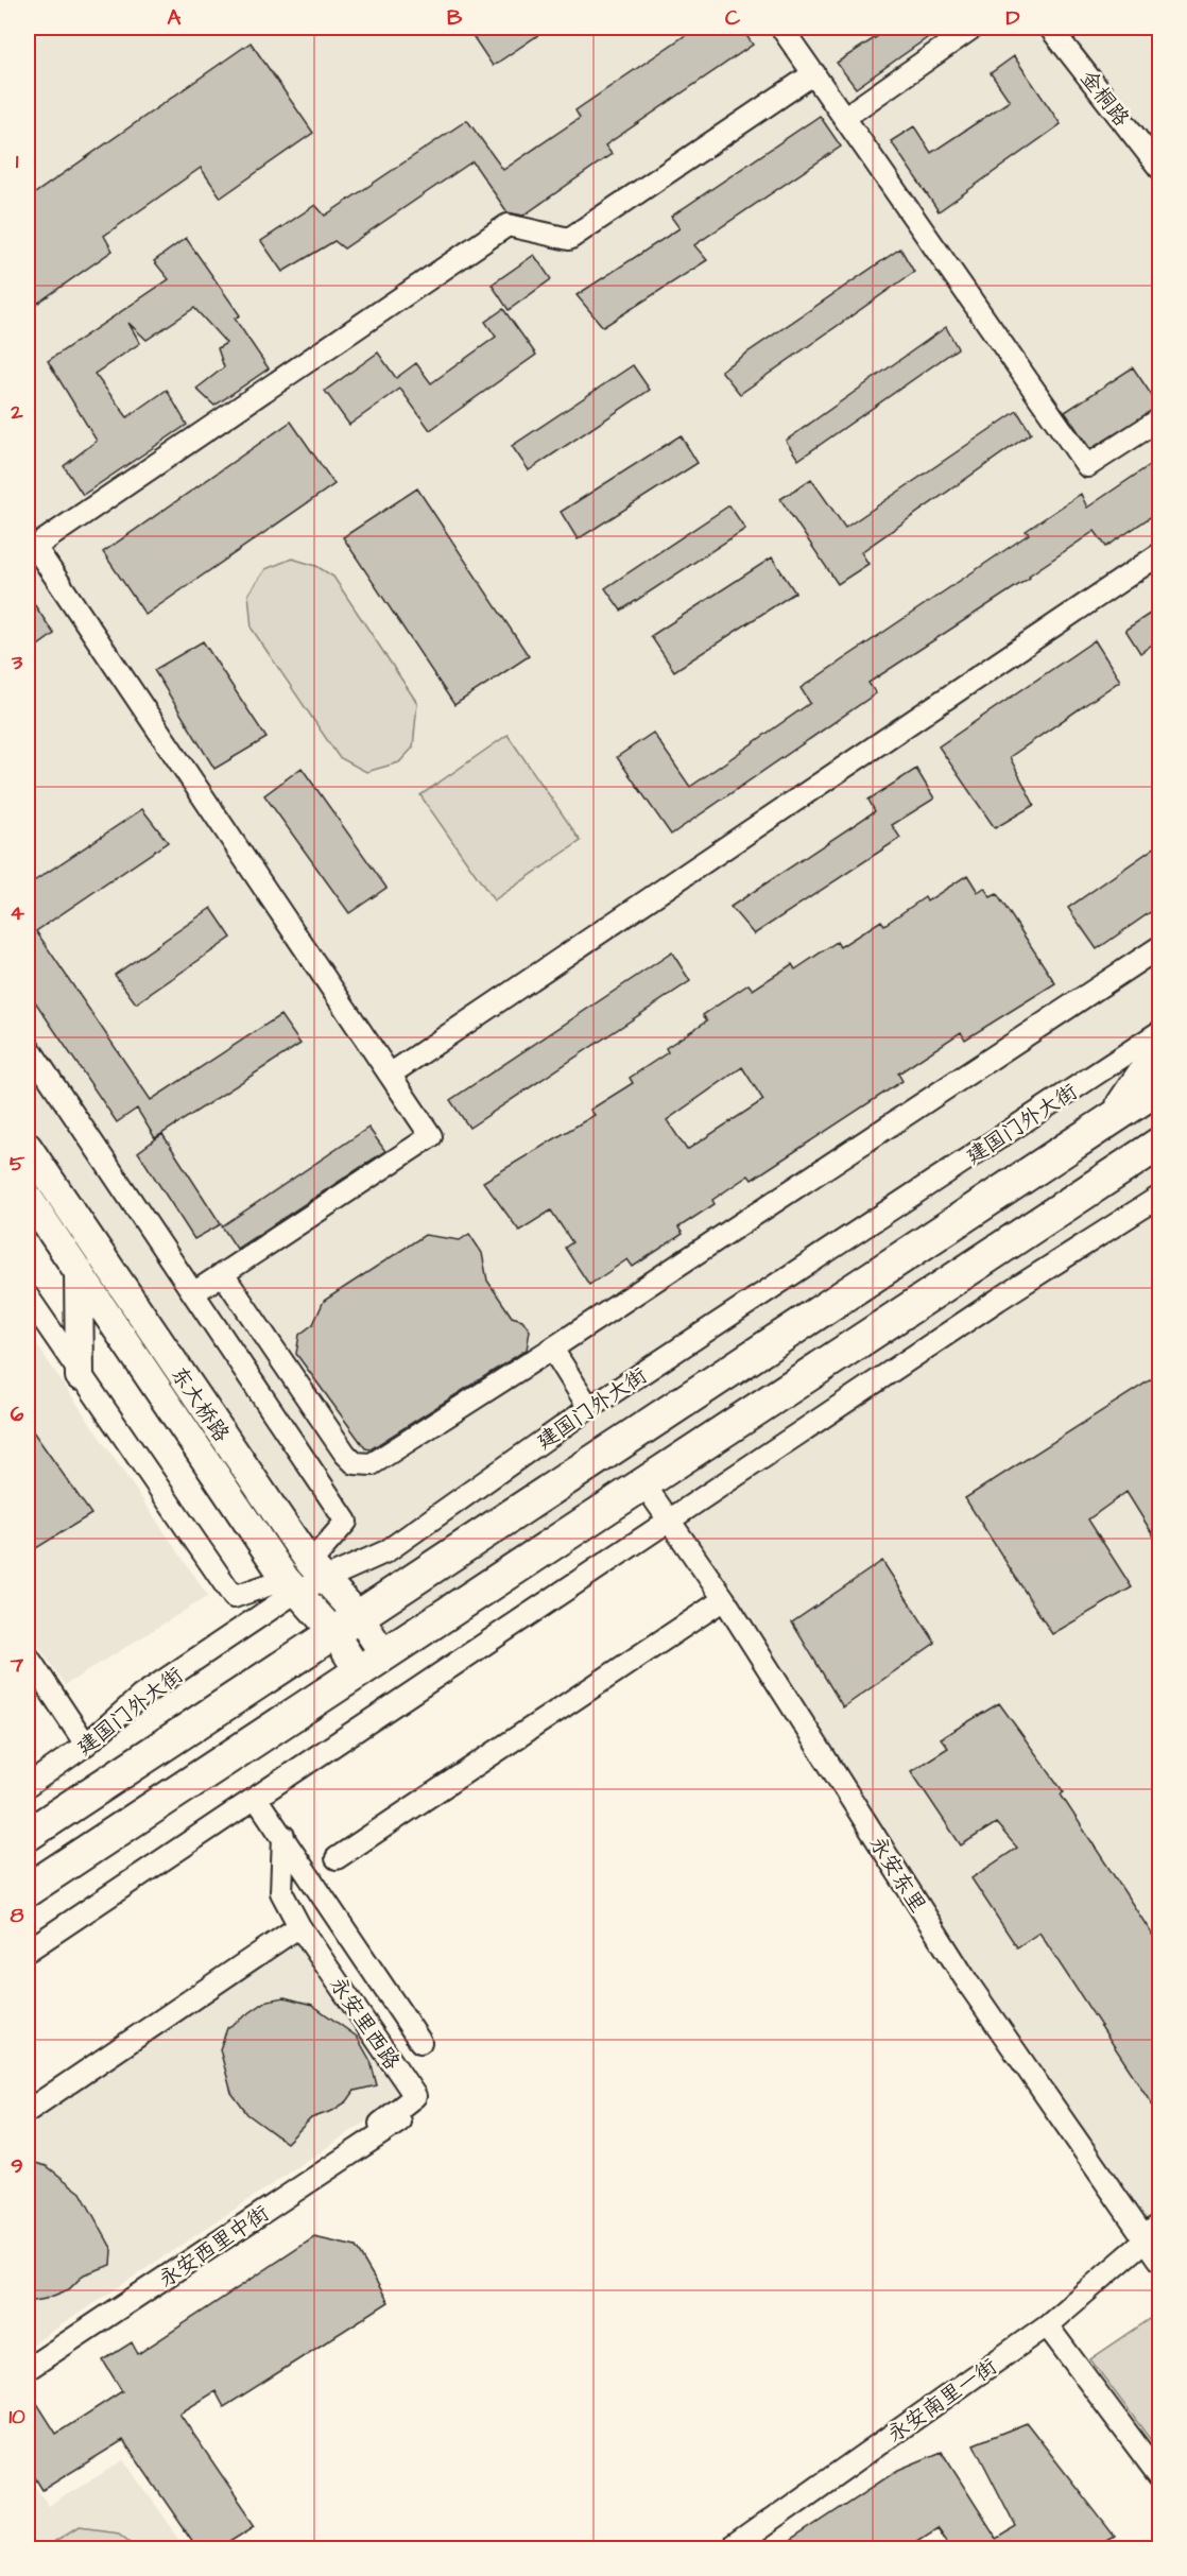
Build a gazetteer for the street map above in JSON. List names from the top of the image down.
{
  "streets": {
    "highway": ["建国门外大街"],
    "main road": ["东大桥路"],
    "street": [
      "金桐路",
      "永安东里",
      "永安里西路",
      "永安西里中街",
      "永安南里一街"
    ]
  },
  "crossings": [
    ["建国门外大街", "东大桥路"],
    ["永安东里", "永安南里一街"],
    ["永安里西路", "永安西里中街"]
  ],
  "grid": {
    "columns": [
      "A",
      "B",
      "C",
      "D"
    ],
    "rows": [
      "1",
      "2",
      "3",
      "4",
      "5",
      "6",
      "7",
      "8",
      "9",
      "10"
    ]
  }
}
